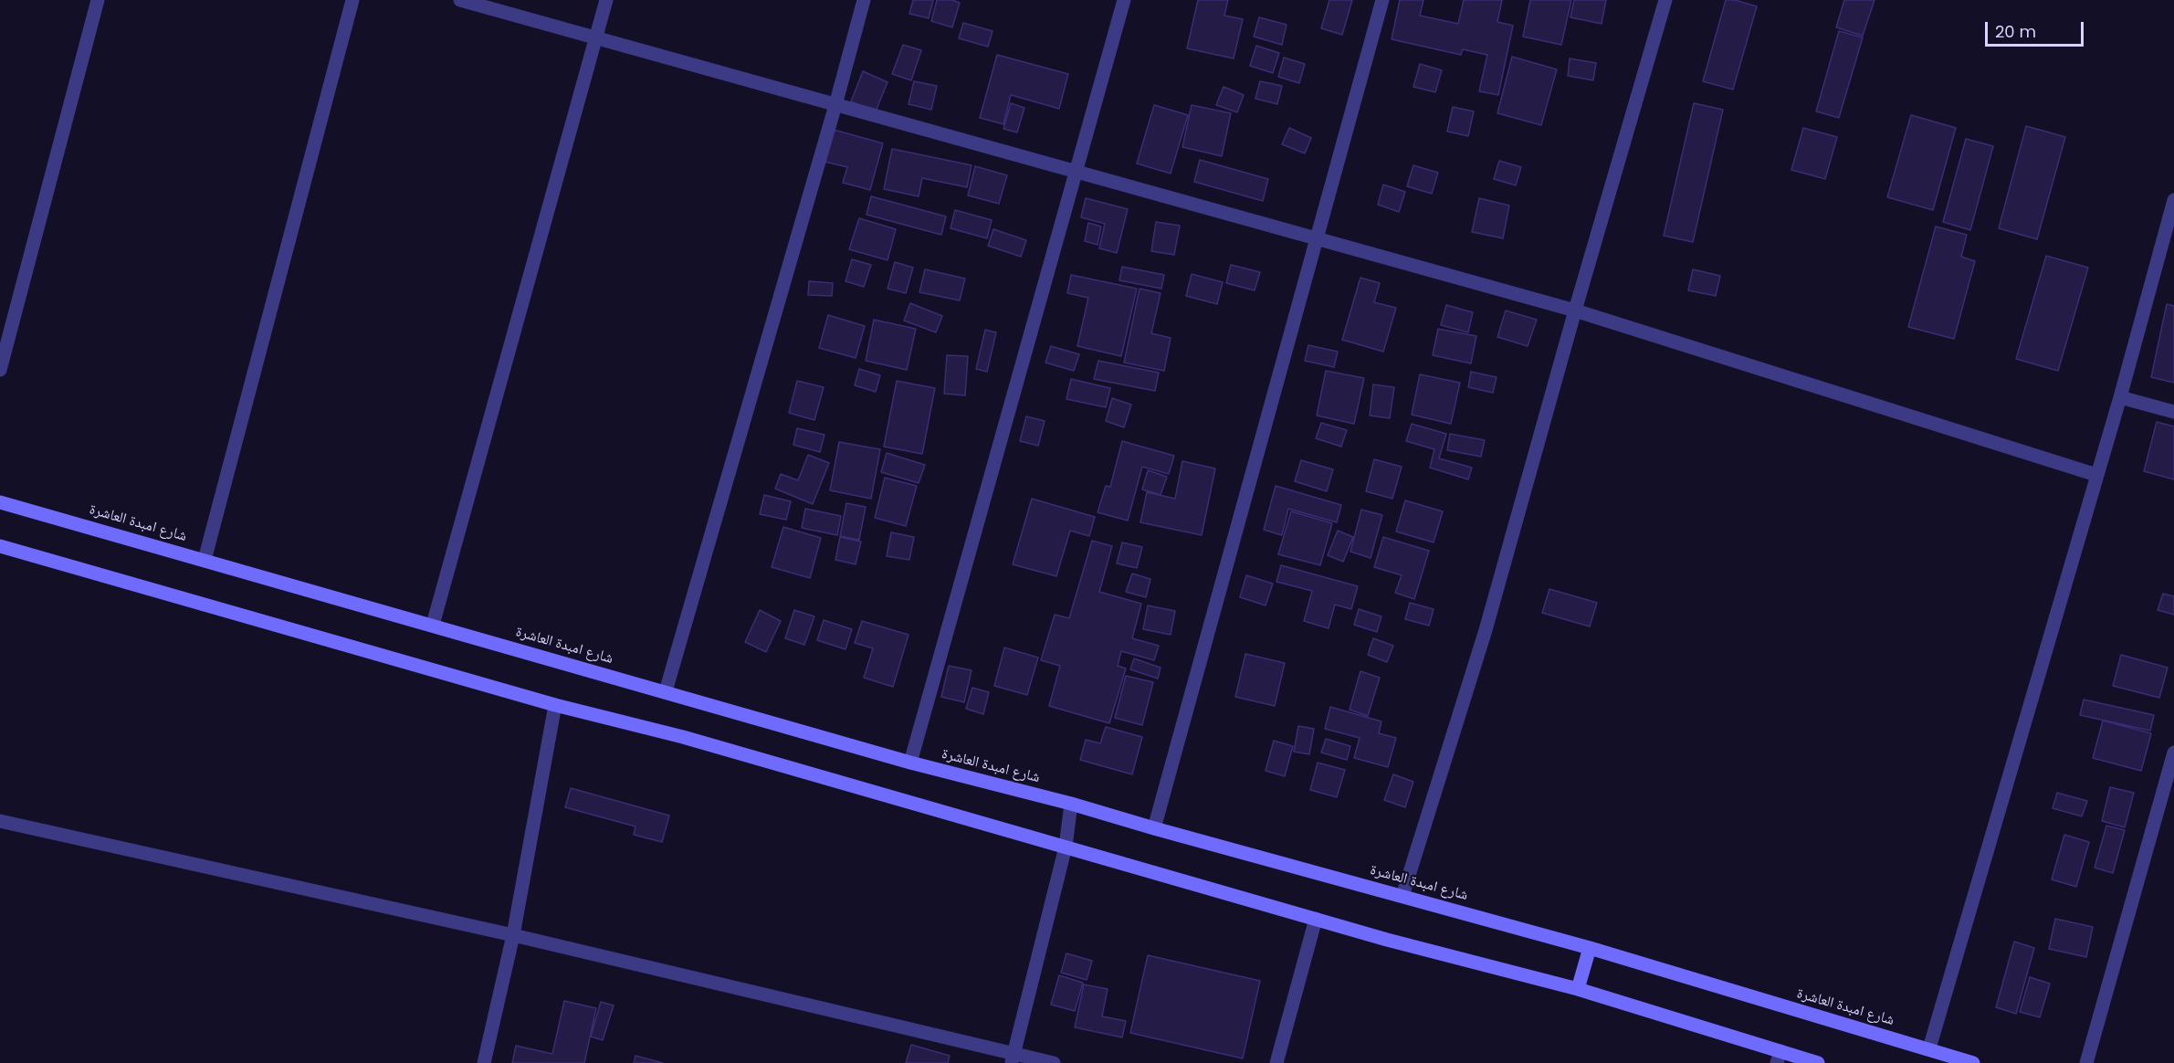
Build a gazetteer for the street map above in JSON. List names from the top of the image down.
{
  "streets": {
    "main road": ["شارع امبدة العاشرة"]
  },
  "scale_bar": "20 m"
}
